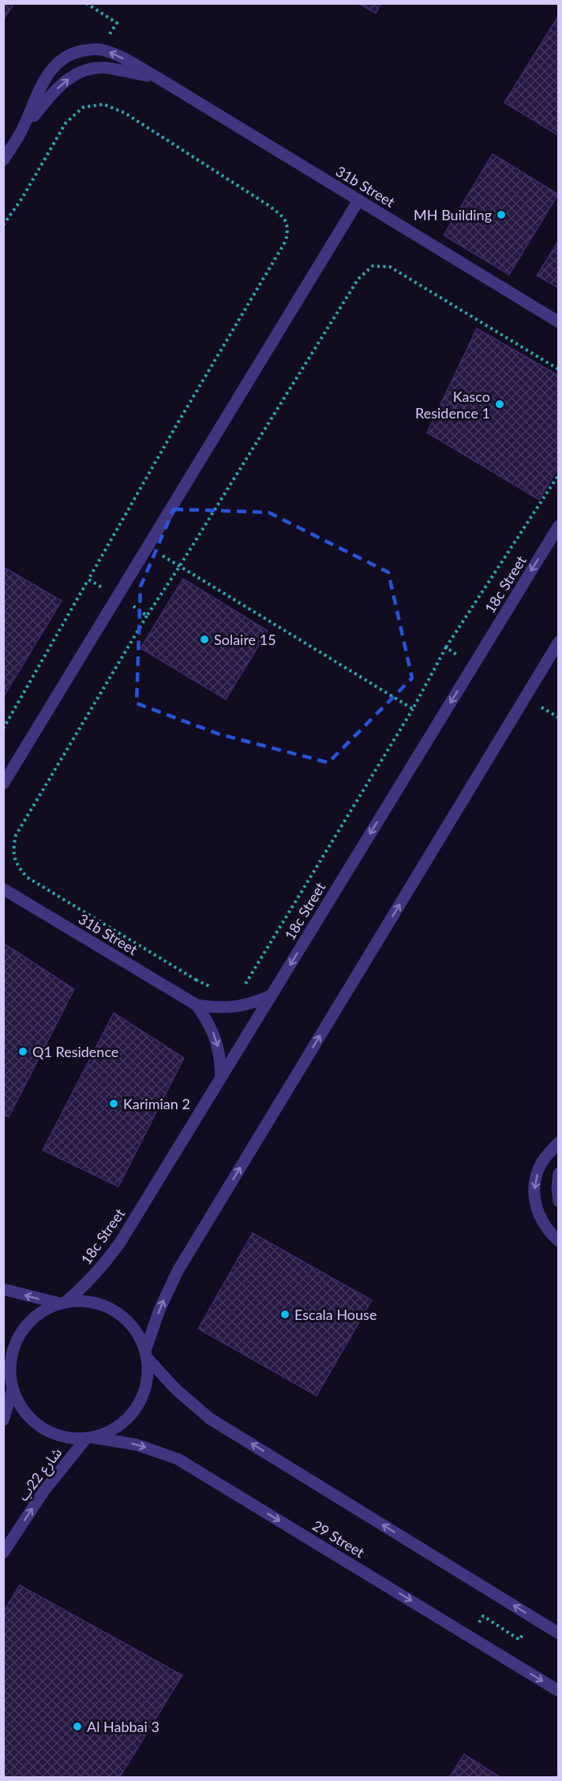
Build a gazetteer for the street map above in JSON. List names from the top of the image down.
{
  "streets": {
    "street": [
      "31b Street",
      "18c Street",
      "شارع 22ب",
      "29 Street"
    ]
  },
  "crossings": [
    ["31b Street", "18c Street"],
    ["18c Street", "شارع 22ب"],
    ["18c Street", "29 Street"],
    ["شارع 22ب", "29 Street"]
  ],
  "one_way": ["شارع 22ب"],
  "places": [
    "MH Building",
    "Kasco Residence 1",
    "Solaire 15",
    "Q1 Residence",
    "Karimian 2",
    "Escala House",
    "Al Habbai 3"
  ]
}
